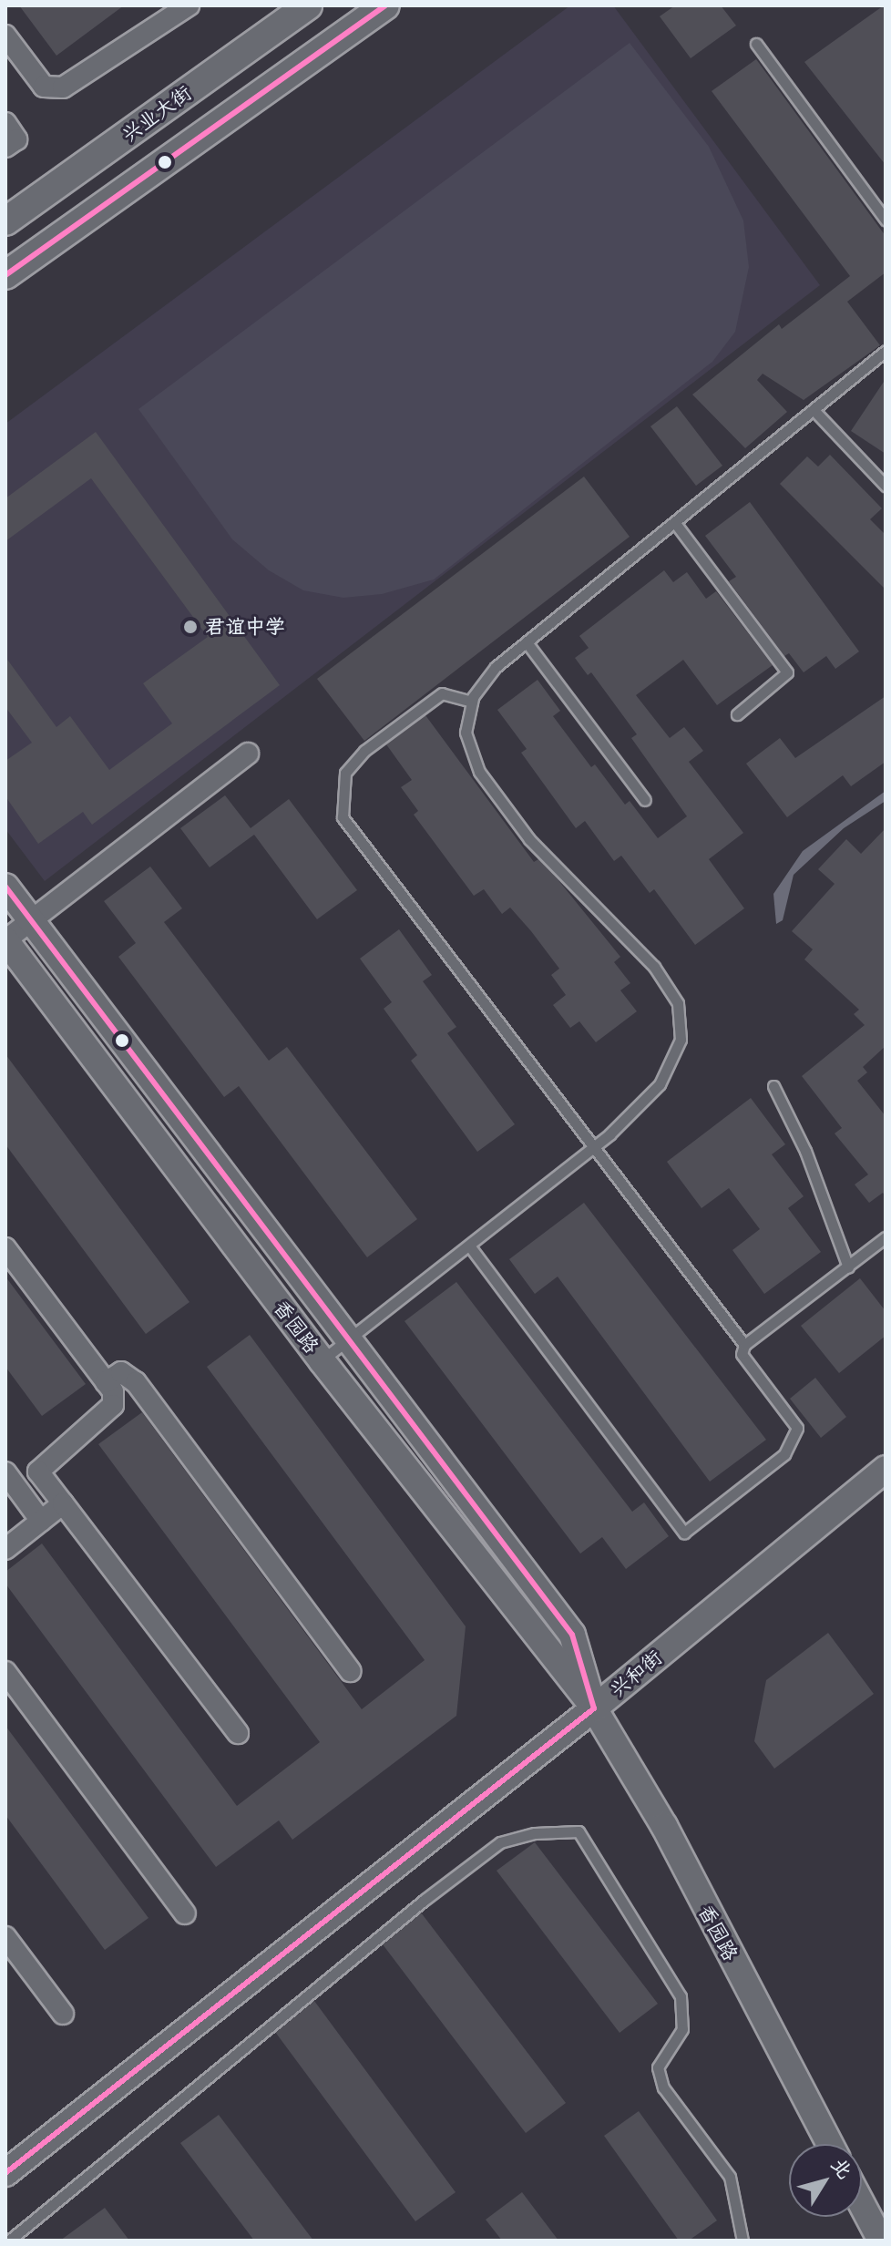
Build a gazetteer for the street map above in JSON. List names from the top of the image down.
{
  "streets": {
    "main road": ["兴业大街"],
    "street": ["香园路", "兴和街"]
  },
  "crossings": [
    ["香园路", "兴和街"]
  ],
  "places": ["君谊中学"],
  "north": "top right"
}
